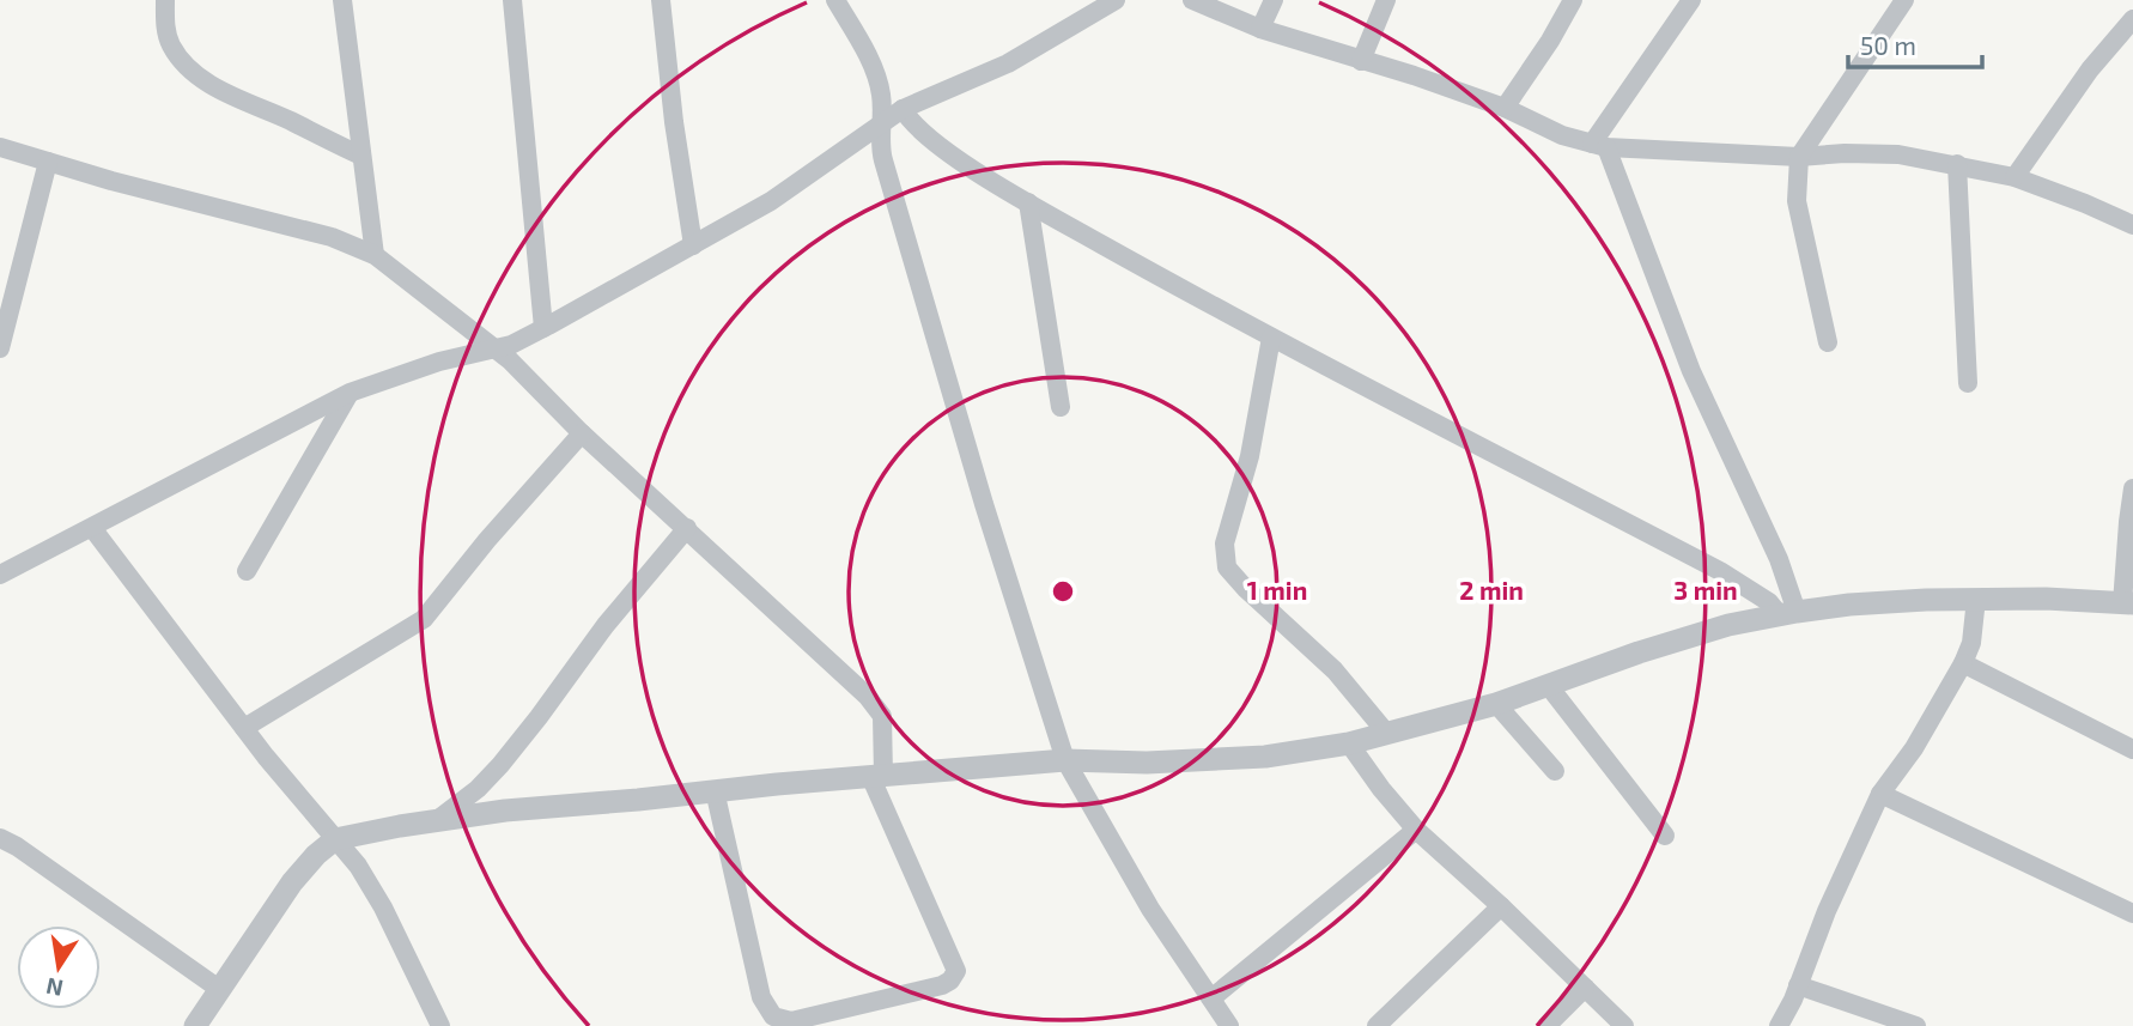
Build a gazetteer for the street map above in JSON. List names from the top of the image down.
{
  "scale_bar": "50 m",
  "north": "bottom",
  "rings": ["1 min", "2 min", "3 min"]
}
